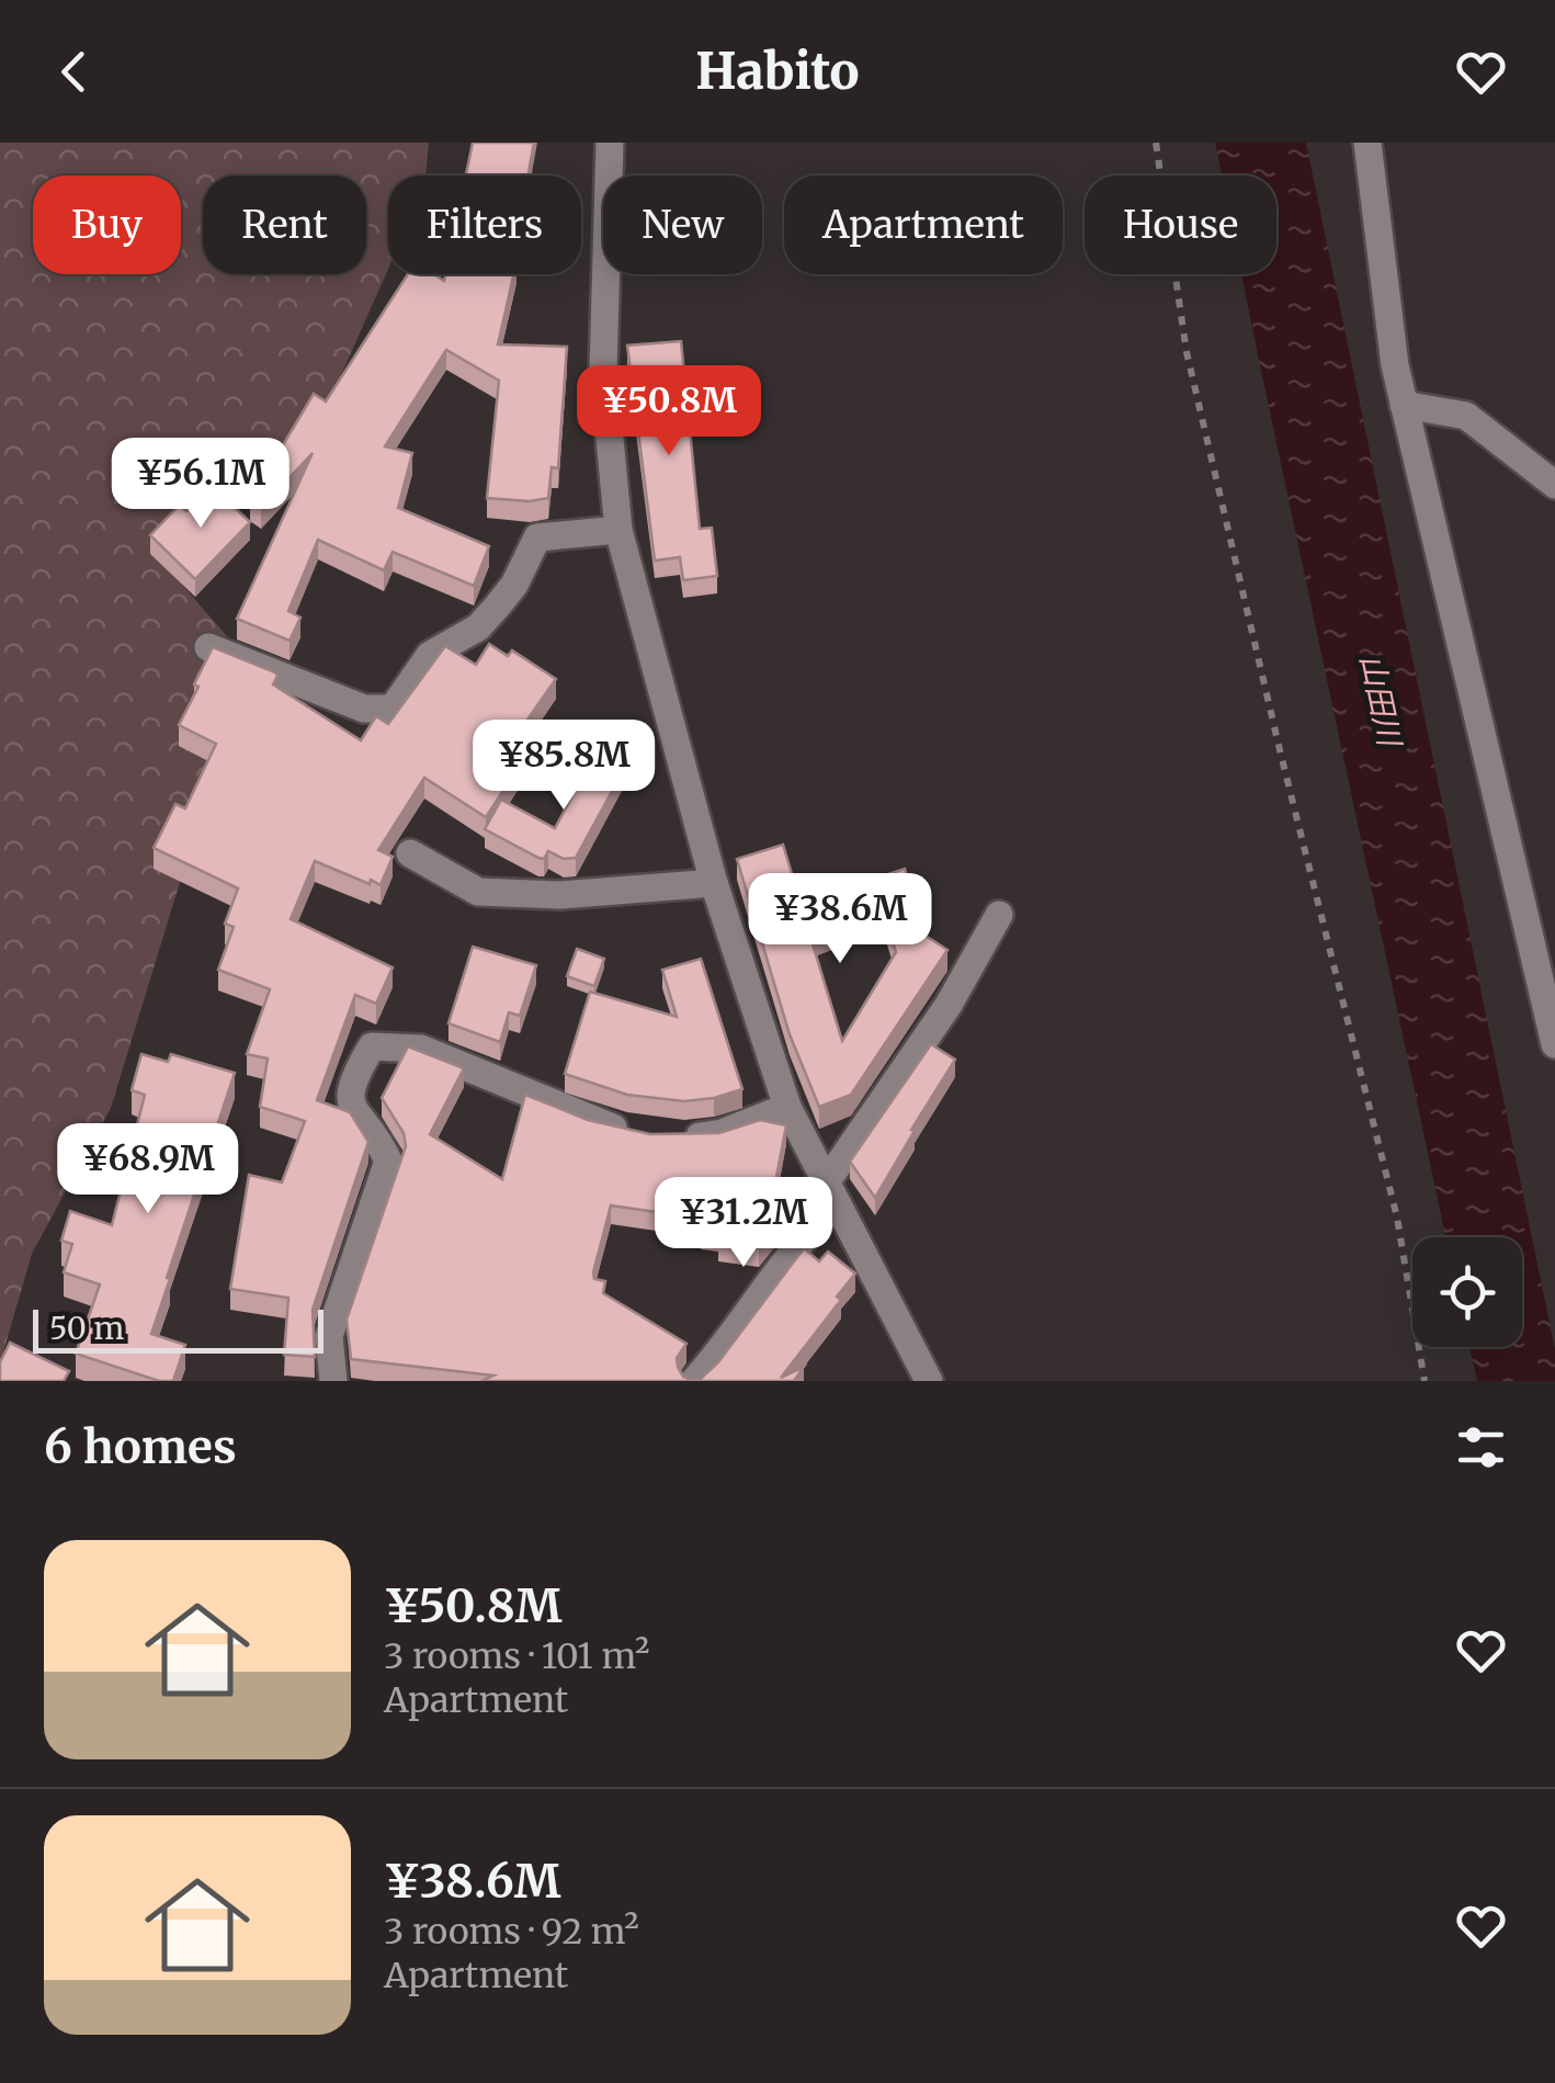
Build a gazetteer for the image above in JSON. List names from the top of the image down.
{
  "water": ["山田川"],
  "scale_bar": "50 m",
  "page": {
    "header": "Habito",
    "chip": [
      "Buy",
      "Rent",
      "Filters",
      "New",
      "Apartment",
      "House"
    ],
    "price": [
      "¥50.8M",
      "¥56.1M",
      "¥85.8M",
      "¥38.6M",
      "¥68.9M",
      "¥31.2M"
    ],
    "scale": "50 m",
    "heading": "6 homes",
    "list": [
      {
        "name": "¥50.8M",
        "note": "3 rooms · 101 m² · Apartment"
      },
      {
        "name": "¥38.6M",
        "note": "3 rooms · 92 m² · Apartment"
      }
    ]
  }
}
